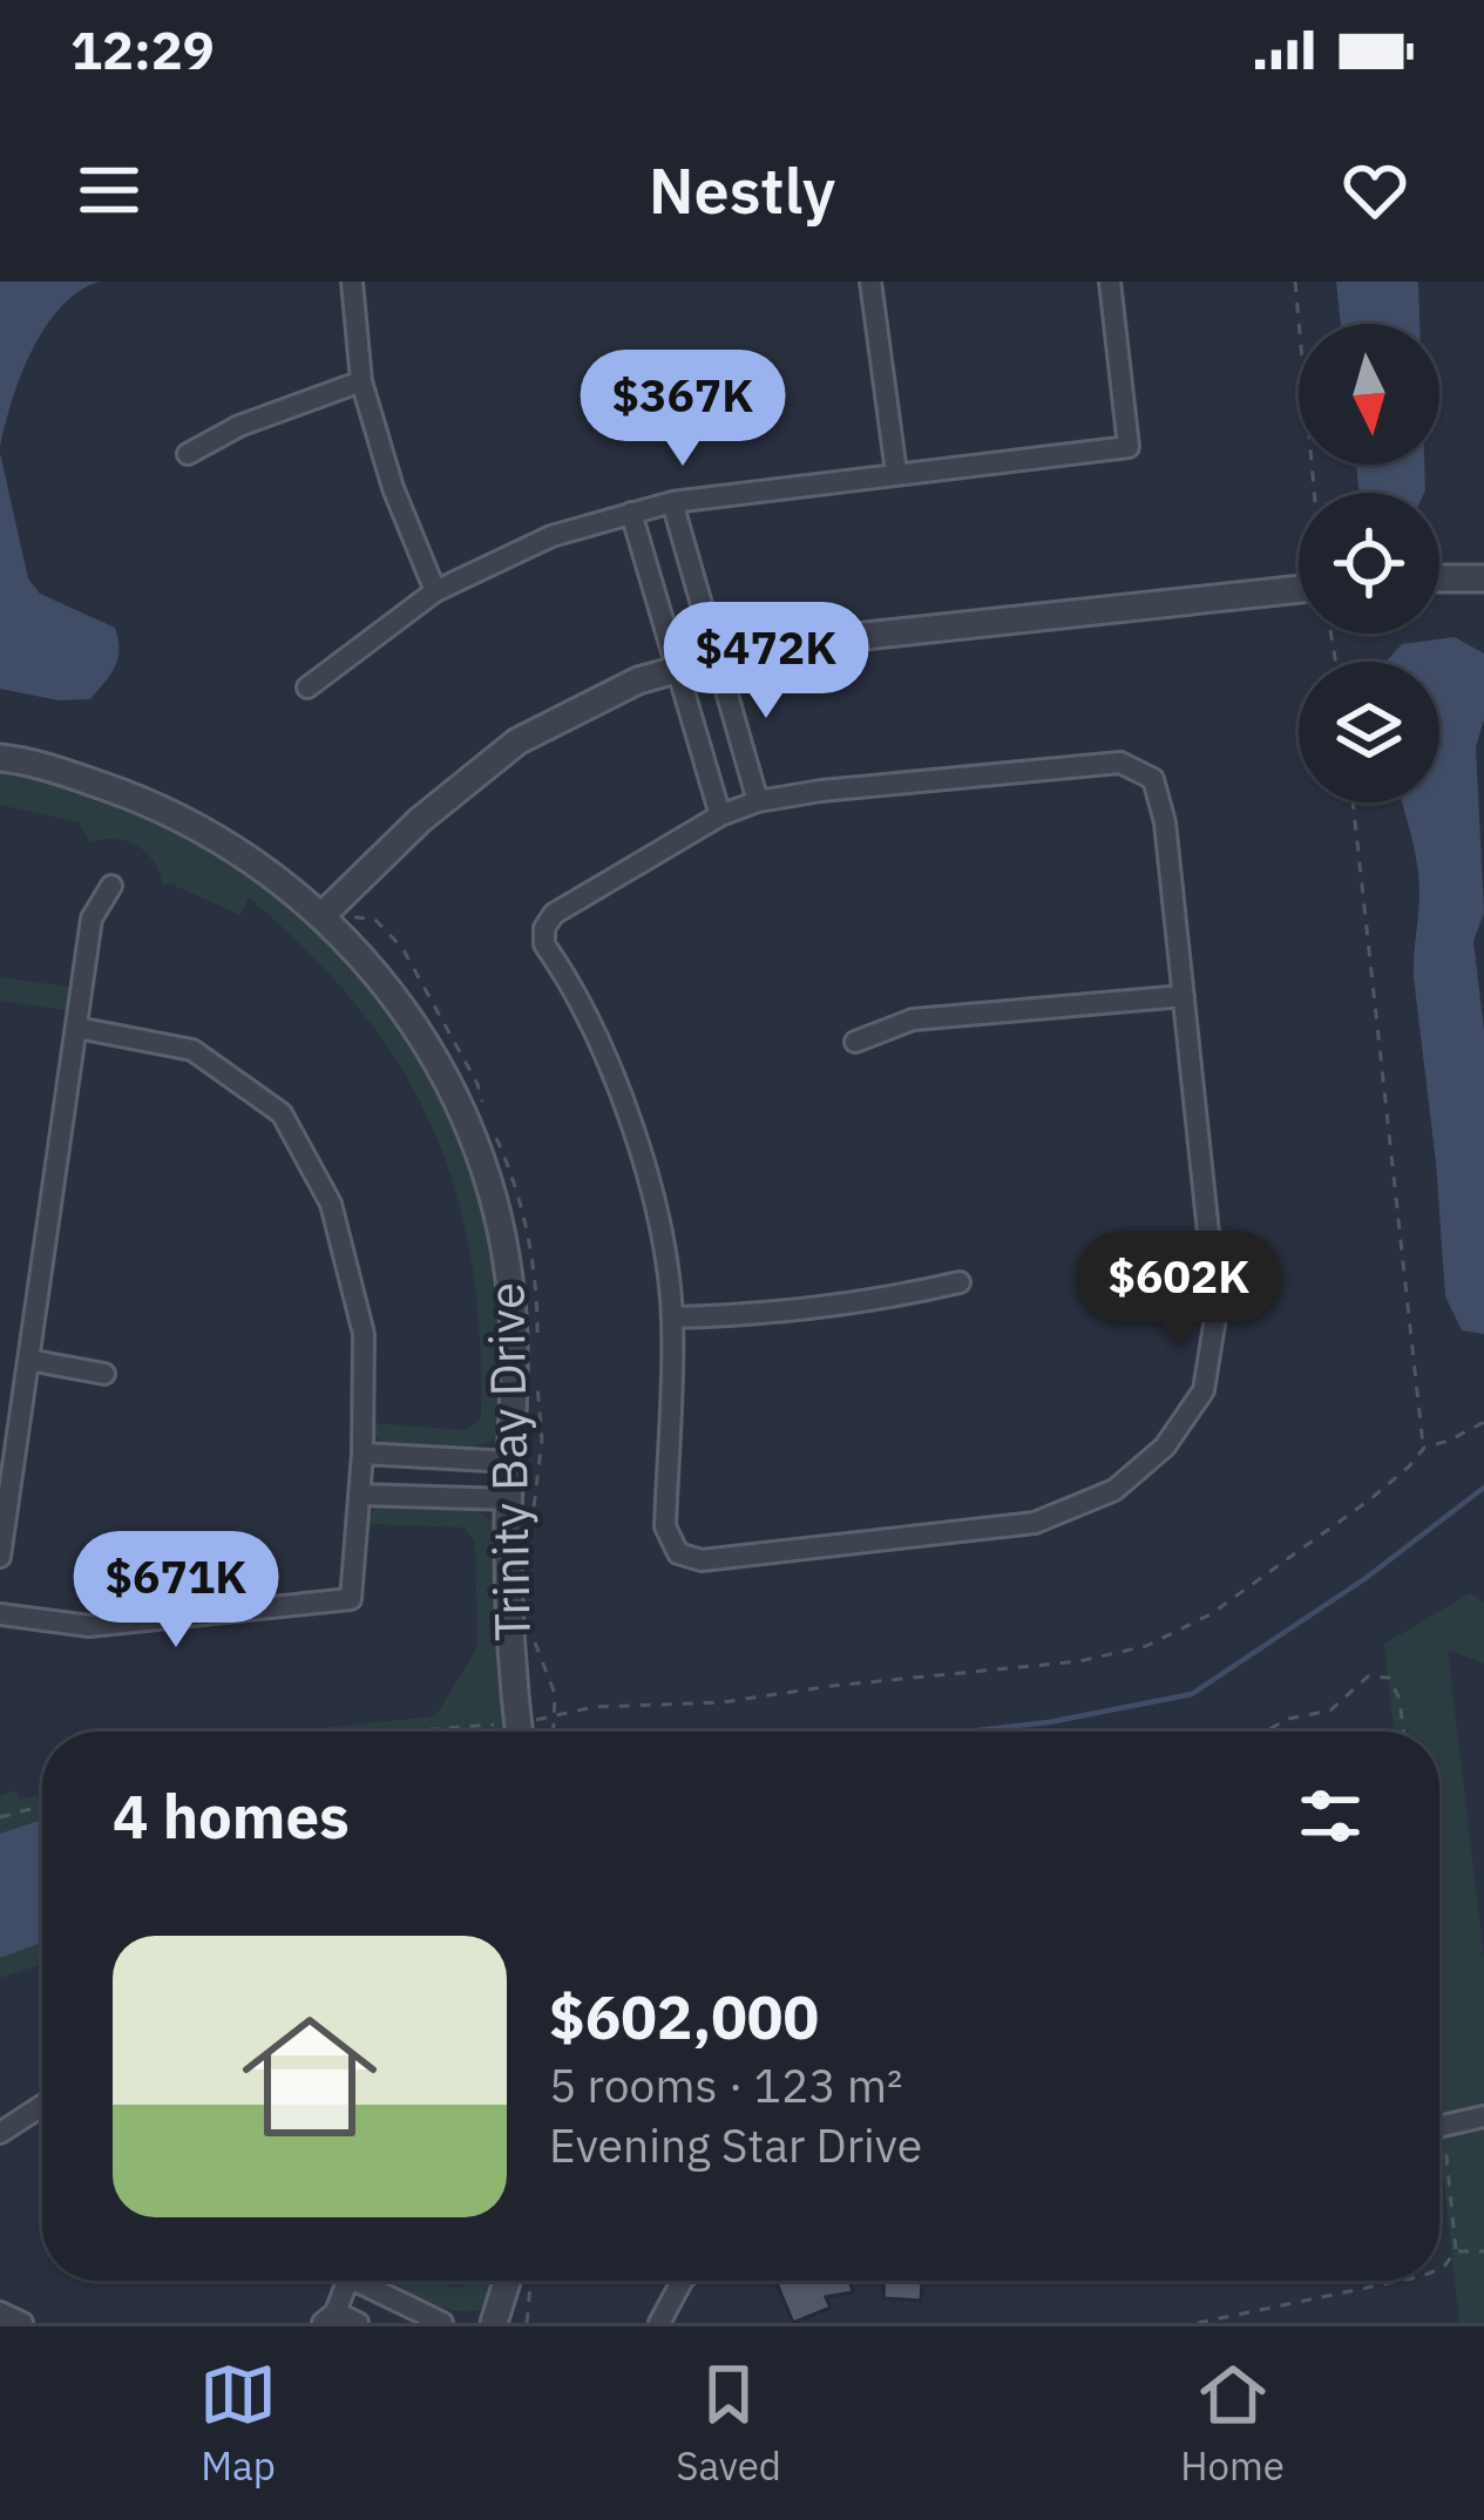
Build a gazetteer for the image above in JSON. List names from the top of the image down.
{
  "streets": {
    "street": ["Trinity Bay Drive"]
  },
  "north": "bottom",
  "page": {
    "status": "12:29",
    "header": "Nestly",
    "price": [
      "$367K",
      "$472K",
      "$602K",
      "$671K"
    ],
    "heading": "4 homes",
    "list": [
      {
        "name": "$602,000",
        "note": "5 rooms · 123 m² · Evening Star Drive"
      }
    ],
    "tabs": ["Map", "Saved", "Home"]
  }
}
